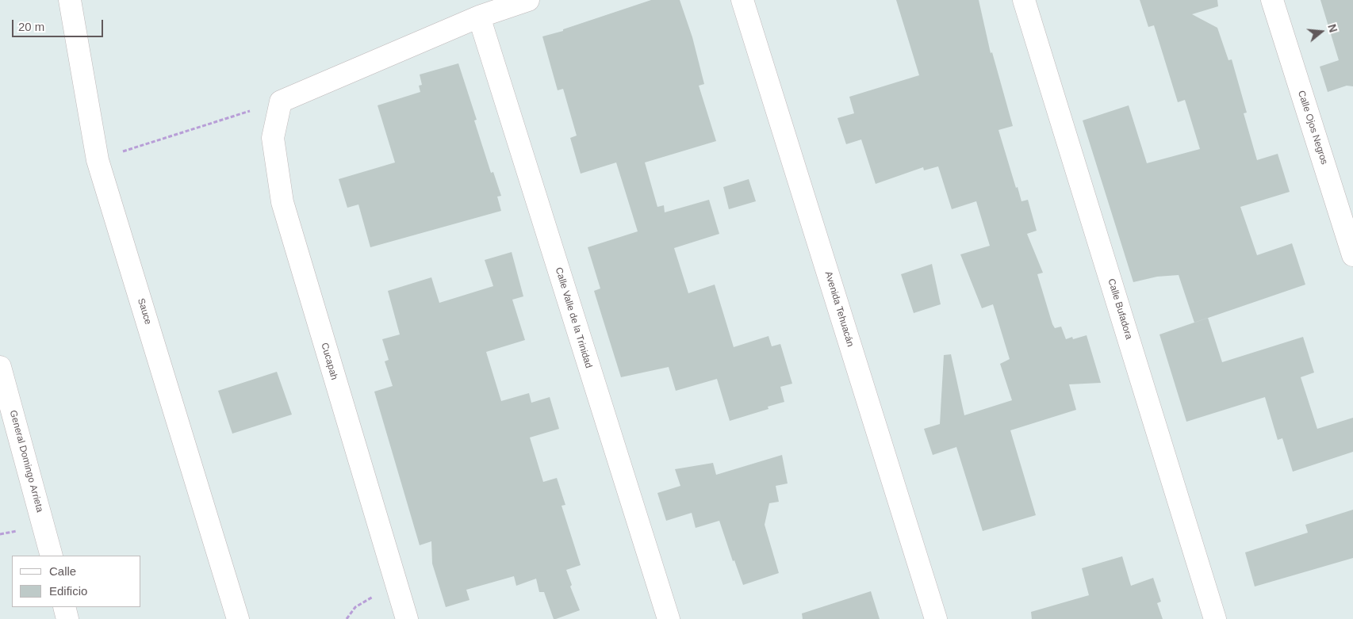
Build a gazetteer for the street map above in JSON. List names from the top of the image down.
{
  "streets": {
    "street": [
      "Calle Ojos Negros",
      "Avenida Tehuacán",
      "Calle Bufadora",
      "Sauce",
      "Calle Valle de la Trinidad",
      "Cucapah",
      "General Domingo Arrieta"
    ]
  },
  "legend": ["Calle", "Edificio"],
  "scale_bar": "20 m",
  "north": "right"
}
